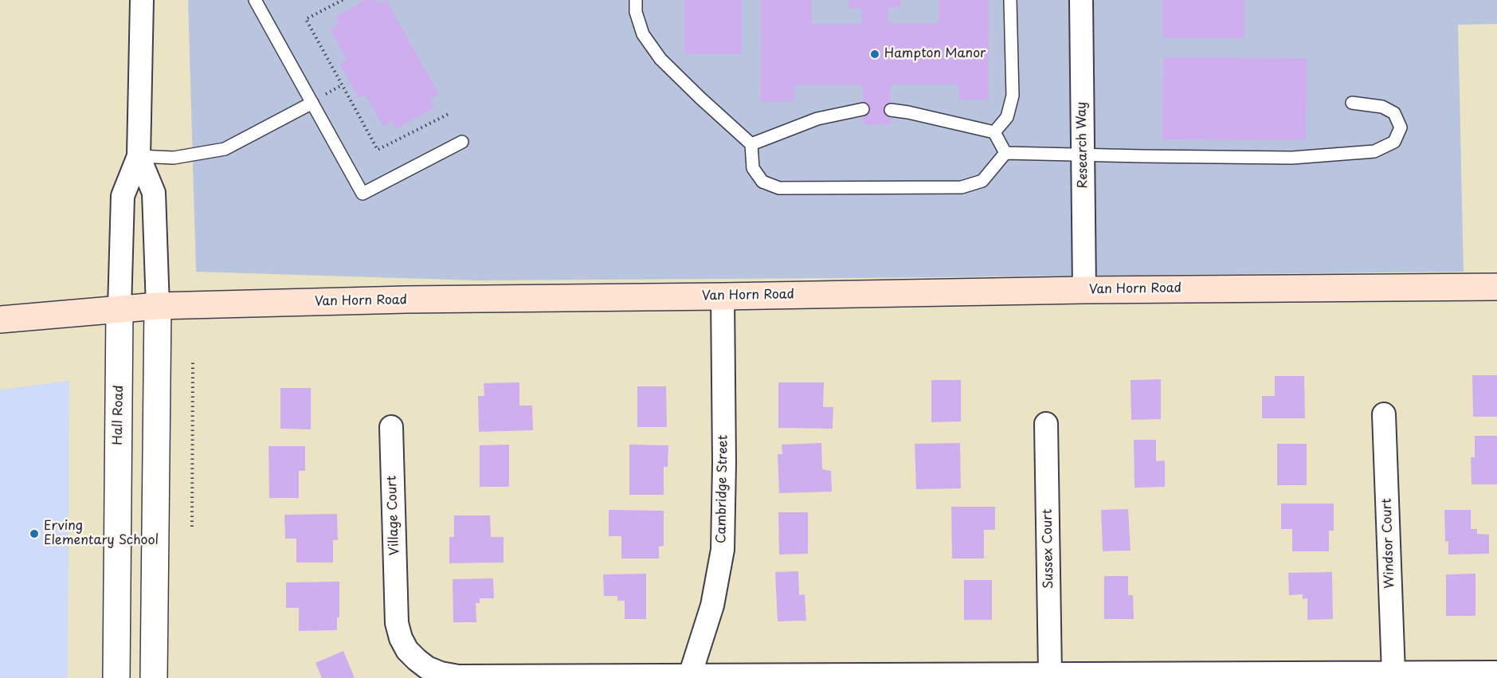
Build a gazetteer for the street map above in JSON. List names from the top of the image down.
{
  "streets": {
    "main road": ["Van Horn Road"],
    "street": [
      "Research Way",
      "Hall Road",
      "Cambridge Street",
      "Village Court",
      "Windsor Court",
      "Sussex Court"
    ]
  },
  "crossings": [
    ["Research Way", "Van Horn Road"],
    ["Van Horn Road", "Hall Road"],
    ["Van Horn Road", "Cambridge Street"],
    ["Cambridge Street", "Village Court"],
    ["Village Court", "Windsor Court"],
    ["Village Court", "Sussex Court"]
  ],
  "places": ["Hampton Manor", "Erving Elementary School"]
}
